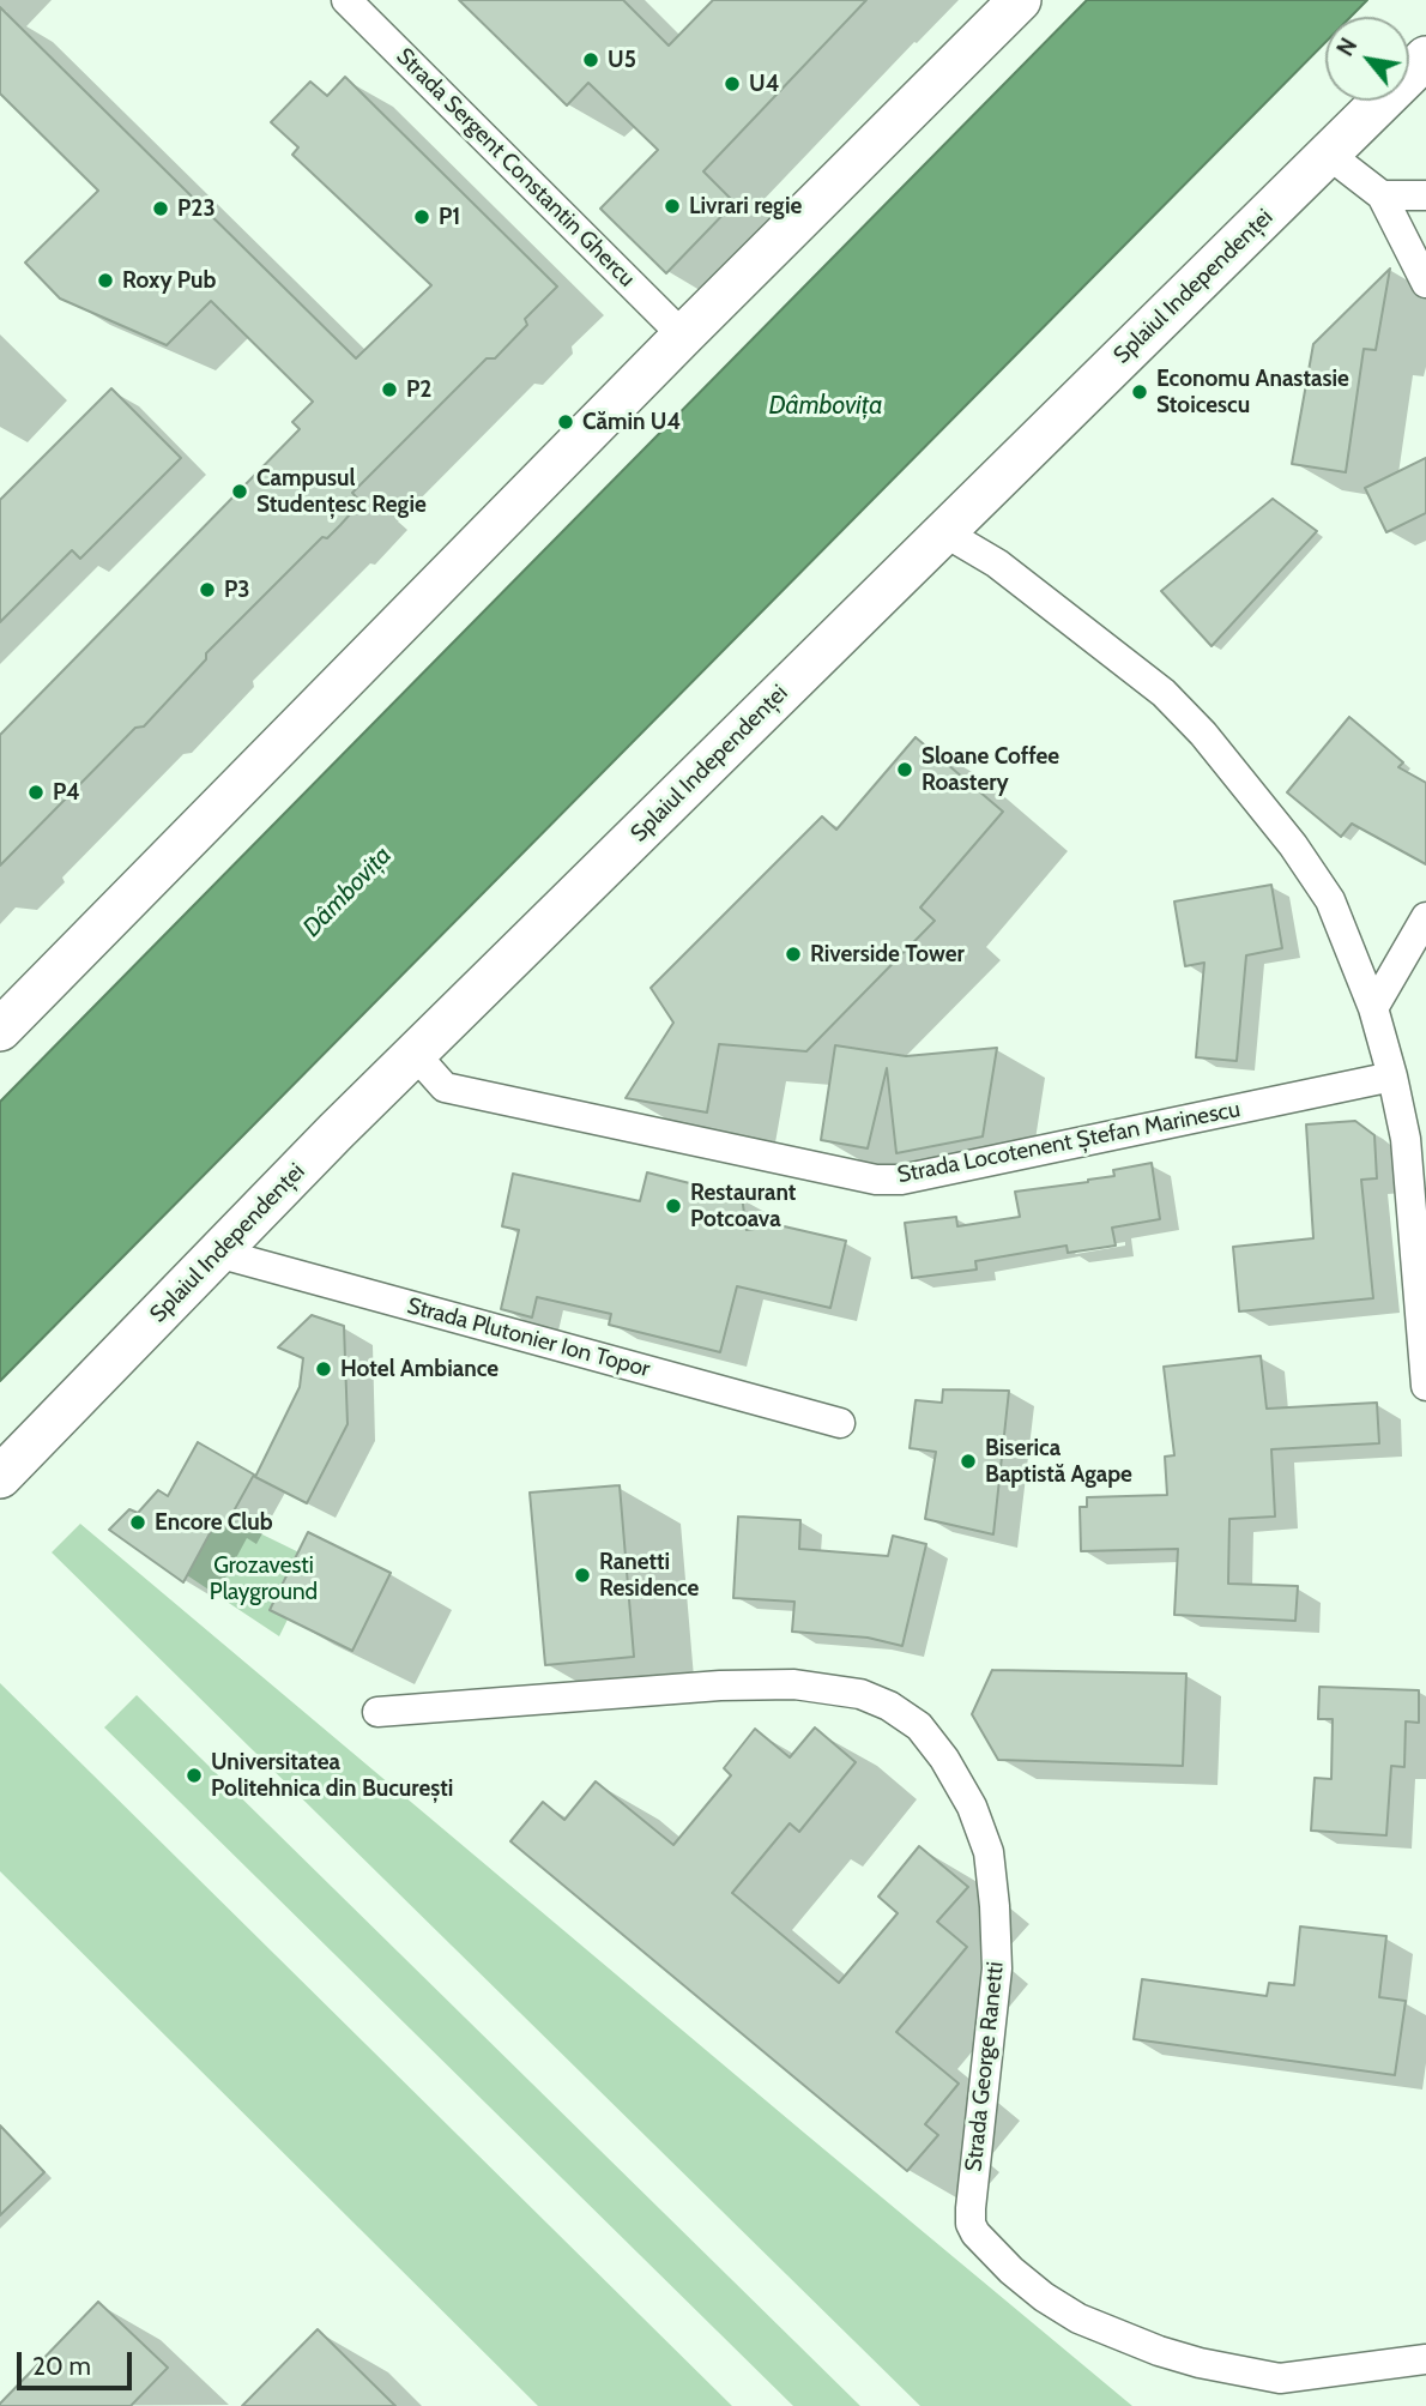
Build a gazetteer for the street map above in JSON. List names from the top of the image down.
{
  "streets": {
    "main road": ["Splaiul Independenței"],
    "street": [
      "Strada Sergent Constantin Ghercu",
      "Strada Locotenent Ștefan Marinescu",
      "Strada Plutonier Ion Topor",
      "Strada George Ranetti"
    ]
  },
  "crossings": [
    ["Splaiul Independenței", "Strada Locotenent Ștefan Marinescu"],
    ["Splaiul Independenței", "Strada Plutonier Ion Topor"]
  ],
  "water": ["Dâmbovița"],
  "parks": ["Grozavesti Playground"],
  "places": [
    "U5",
    "U4",
    "Livrari regie",
    "P23",
    "P1",
    "Roxy Pub",
    "P2",
    "Economu Anastasie Stoicescu",
    "Cămin U4",
    "Campusul Studențesc Regie",
    "P3",
    "Sloane Coffee Roastery",
    "P4",
    "Riverside Tower",
    "Restaurant Potcoava",
    "Hotel Ambiance",
    "Biserica Baptistă Agape",
    "Encore Club",
    "Ranetti Residence",
    "Universitatea Politehnica din București"
  ],
  "scale_bar": "20 m",
  "north": "top left"
}
